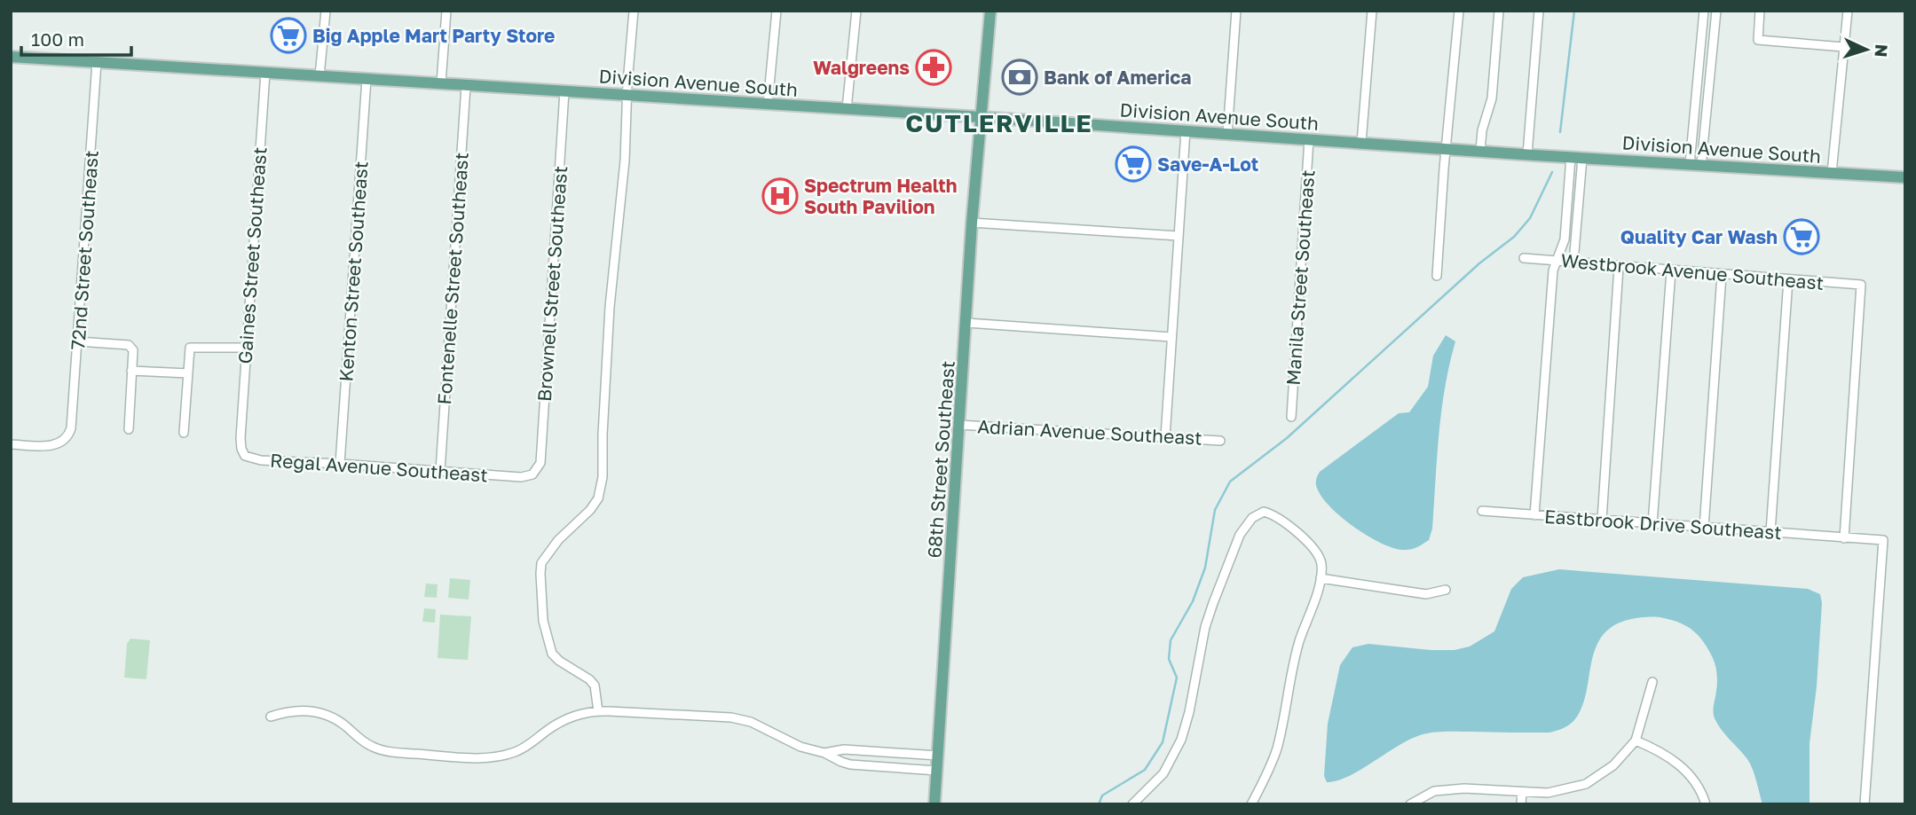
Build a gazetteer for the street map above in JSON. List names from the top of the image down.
{
  "streets": {
    "main road": ["Division Avenue South", "68th Street Southeast"],
    "street": [
      "72nd Street Southeast",
      "Gaines Street Southeast",
      "Kenton Street Southeast",
      "Westbrook Avenue Southeast",
      "Manila Street Southeast",
      "Fontenelle Street Southeast",
      "Brownell Street Southeast",
      "Adrian Avenue Southeast",
      "Regal Avenue Southeast",
      "Eastbrook Drive Southeast"
    ]
  },
  "crossings": [
    ["Division Avenue South", "72nd Street Southeast"],
    ["Division Avenue South", "Gaines Street Southeast"],
    ["Division Avenue South", "Kenton Street Southeast"],
    ["Division Avenue South", "Manila Street Southeast"],
    ["Division Avenue South", "Fontenelle Street Southeast"],
    ["Division Avenue South", "Brownell Street Southeast"],
    ["Division Avenue South", "68th Street Southeast"],
    ["Gaines Street Southeast", "Regal Avenue Southeast"],
    ["Kenton Street Southeast", "Regal Avenue Southeast"],
    ["Westbrook Avenue Southeast", "Eastbrook Drive Southeast"],
    ["Fontenelle Street Southeast", "Regal Avenue Southeast"],
    ["Brownell Street Southeast", "Regal Avenue Southeast"],
    ["Adrian Avenue Southeast", "68th Street Southeast"]
  ],
  "districts": ["CUTLERVILLE"],
  "places": {
    "supermarket": ["Big Apple Mart Party Store", "Save-A-Lot", "Quality Car Wash"],
    "pharmacy": ["Walgreens"],
    "bank": ["Bank of America"],
    "hospital": ["Spectrum Health South Pavilion"]
  },
  "scale_bar": "100 m",
  "north": "right"
}
